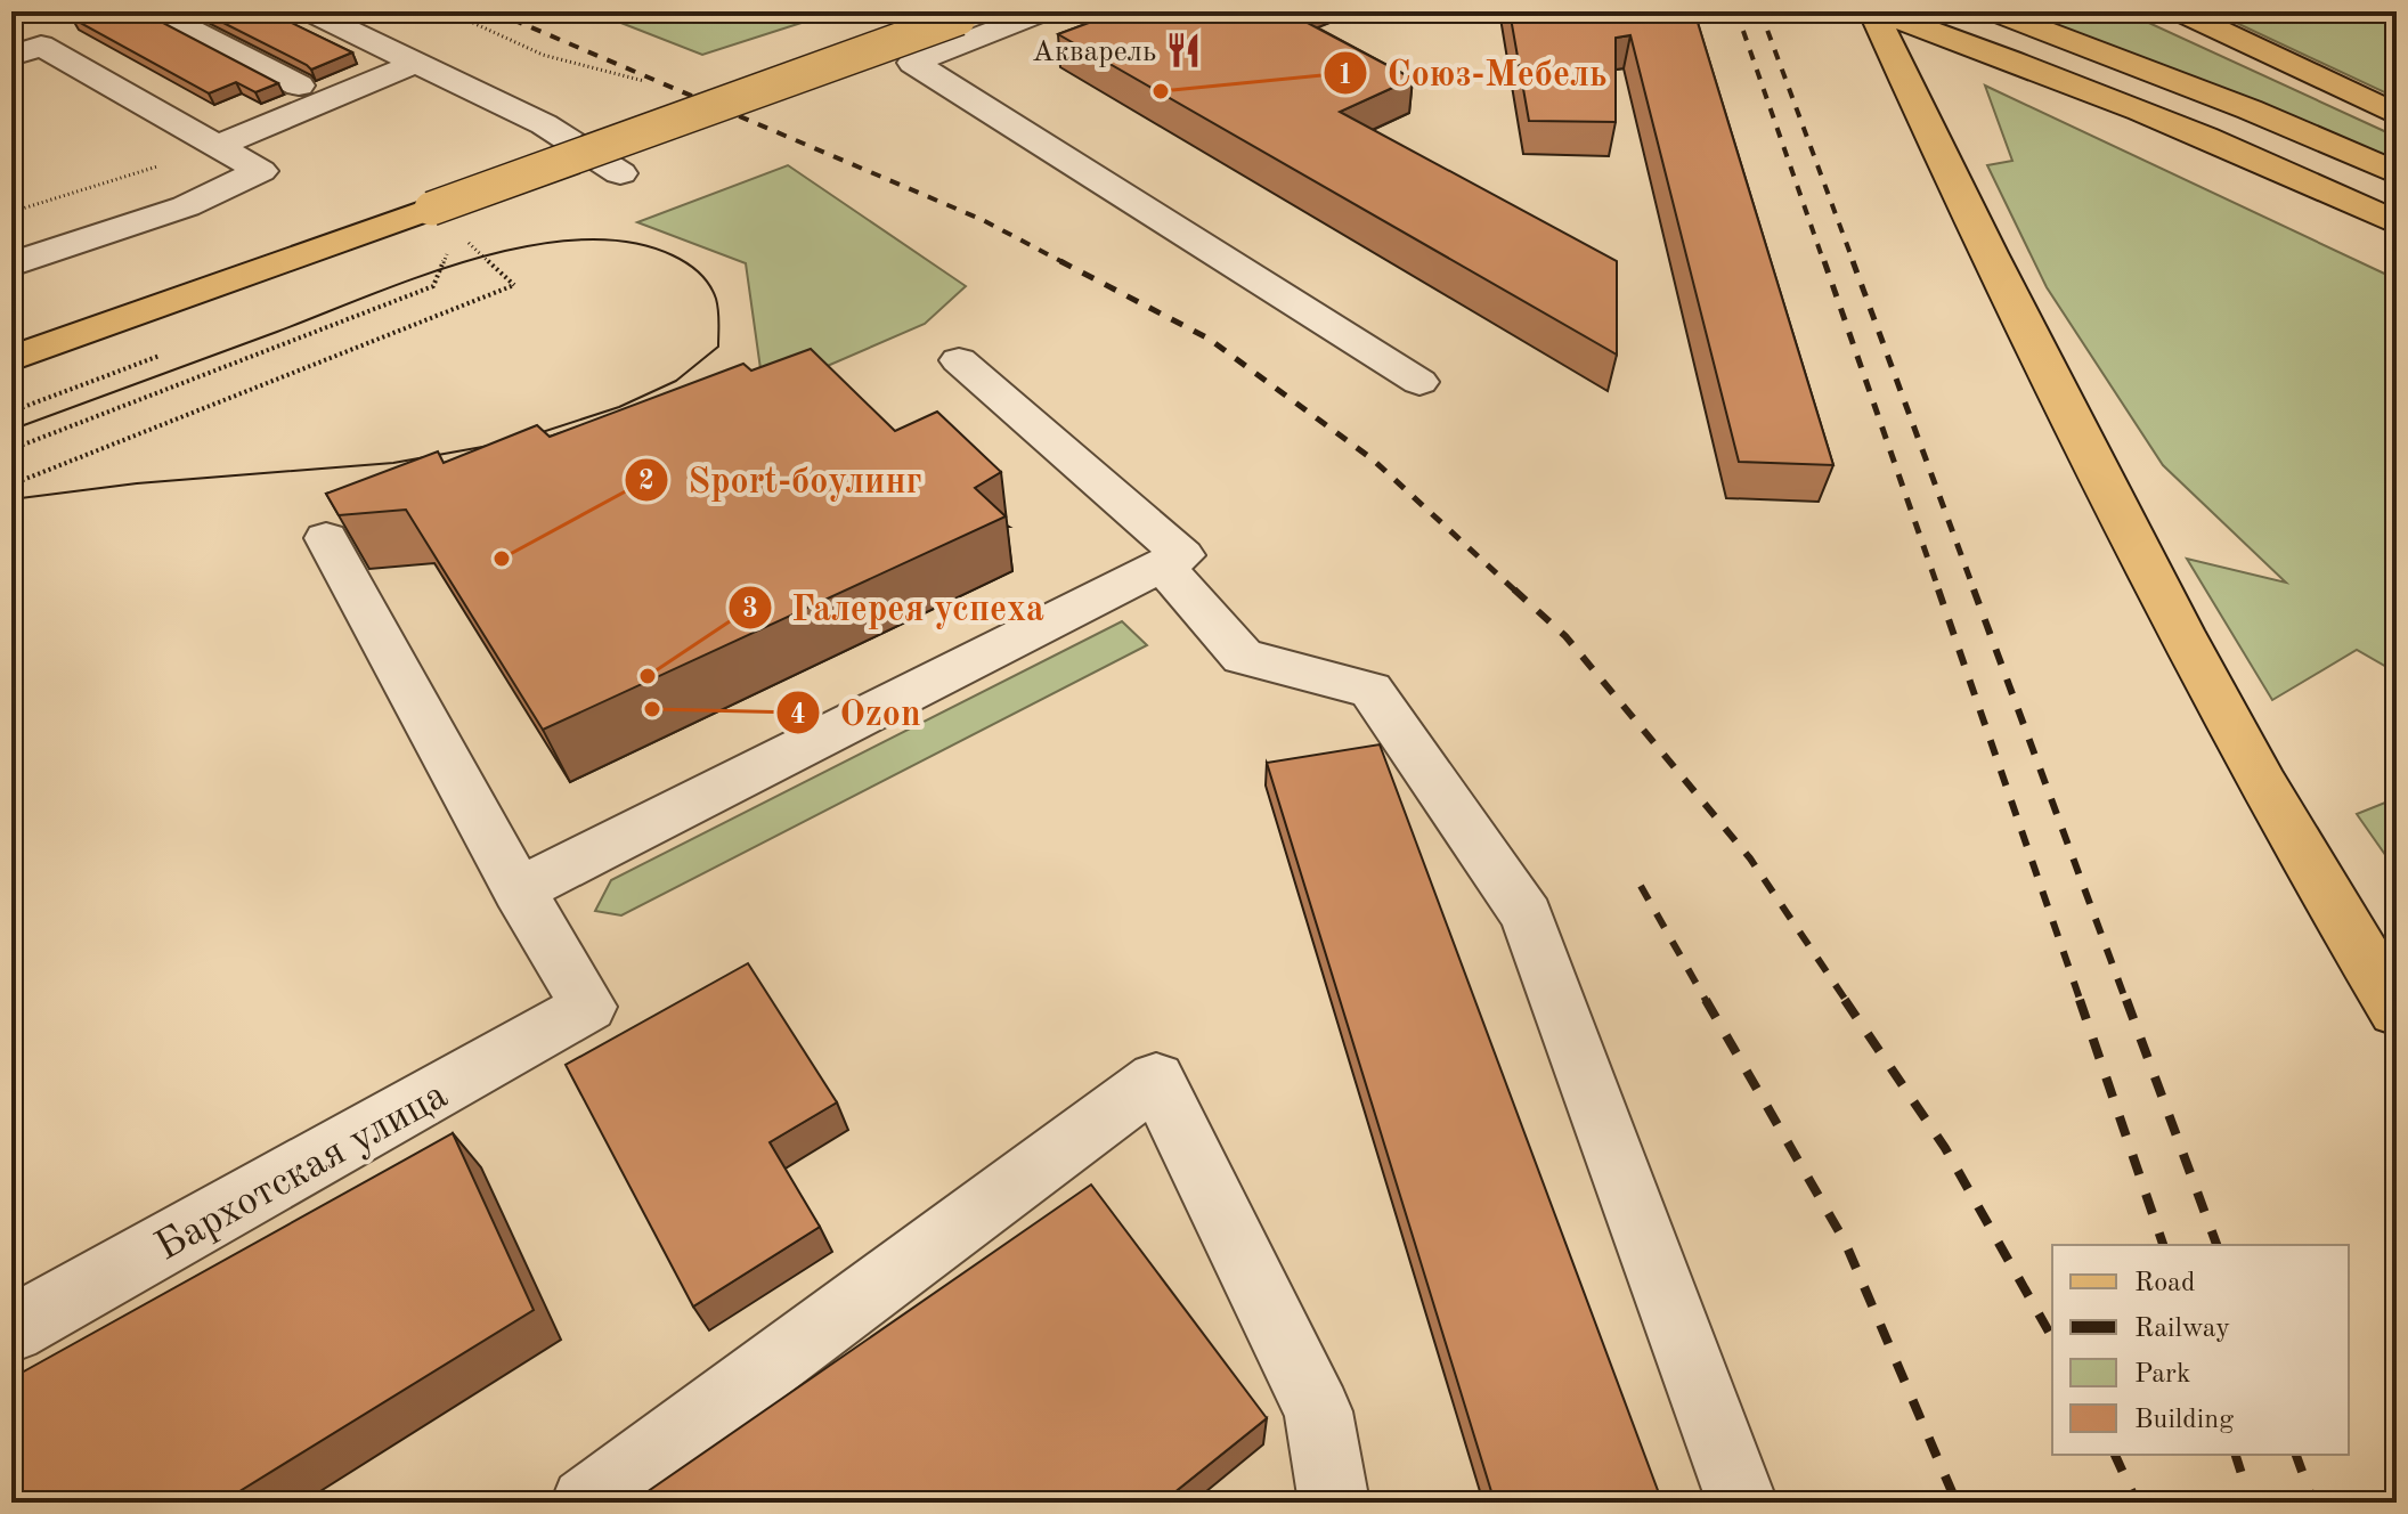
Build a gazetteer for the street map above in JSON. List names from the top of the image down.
{
  "streets": {
    "street": ["Бархотская улица"]
  },
  "places": {
    "restaurant": ["Акварель"],
    "other": [
      "Союз-Мебель",
      "Sport-боулинг",
      "Галерея успеха",
      "Ozon"
    ]
  },
  "legend": [
    "Road",
    "Railway",
    "Park",
    "Building"
  ]
}
